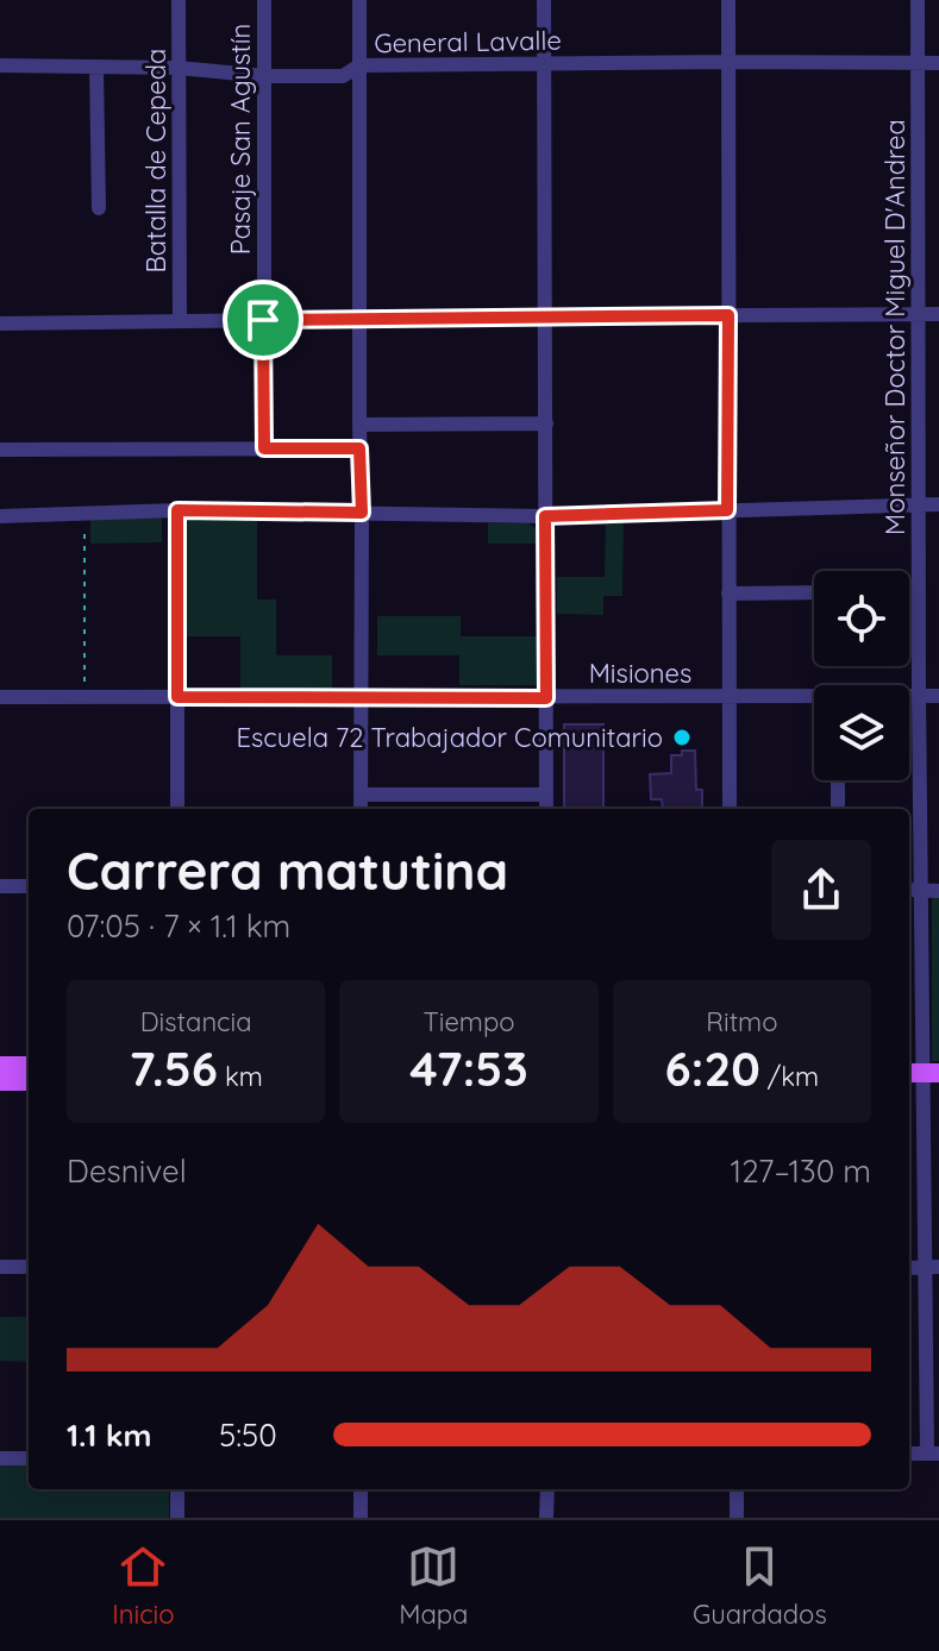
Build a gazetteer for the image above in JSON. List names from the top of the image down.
{
  "streets": {
    "street": [
      "General Lavalle",
      "Pasaje San Agustín",
      "Batalla de Cepeda",
      "Monseñor Doctor Miguel D'Andrea",
      "Misiones"
    ]
  },
  "crossings": [
    ["General Lavalle", "Pasaje San Agustín"],
    ["General Lavalle", "Batalla de Cepeda"],
    ["General Lavalle", "Monseñor Doctor Miguel D'Andrea"],
    ["Monseñor Doctor Miguel D'Andrea", "Misiones"]
  ],
  "places": ["Escuela 72 Trabajador Comunitario"],
  "page": {
    "heading": ["Carrera matutina", "07:05 · 7 × 1.1 km"],
    "stats": [
      ["Distancia", "7.56 km"],
      ["Tiempo", "47:53"],
      ["Ritmo", "6:20 /km"]
    ],
    "chart": ["Desnivel", "127–130 m"],
    "list": [
      {
        "name": "1.1 km",
        "note": "5:50"
      }
    ],
    "tabs": ["Inicio", "Mapa", "Guardados"]
  }
}
